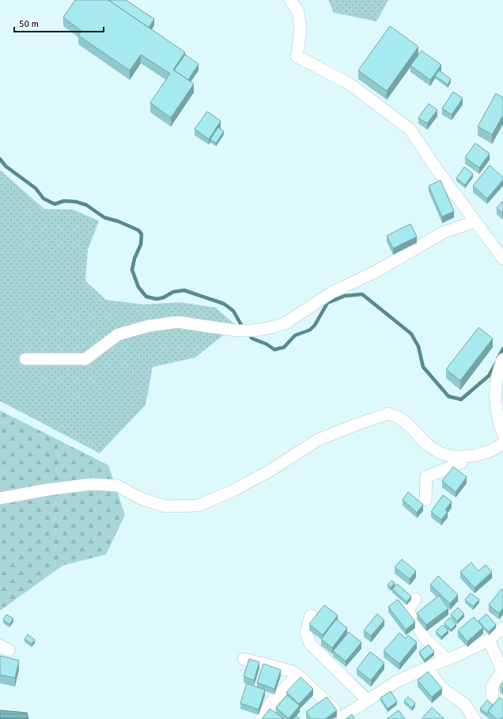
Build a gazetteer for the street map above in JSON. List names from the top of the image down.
{
  "scale_bar": "50 m"
}
